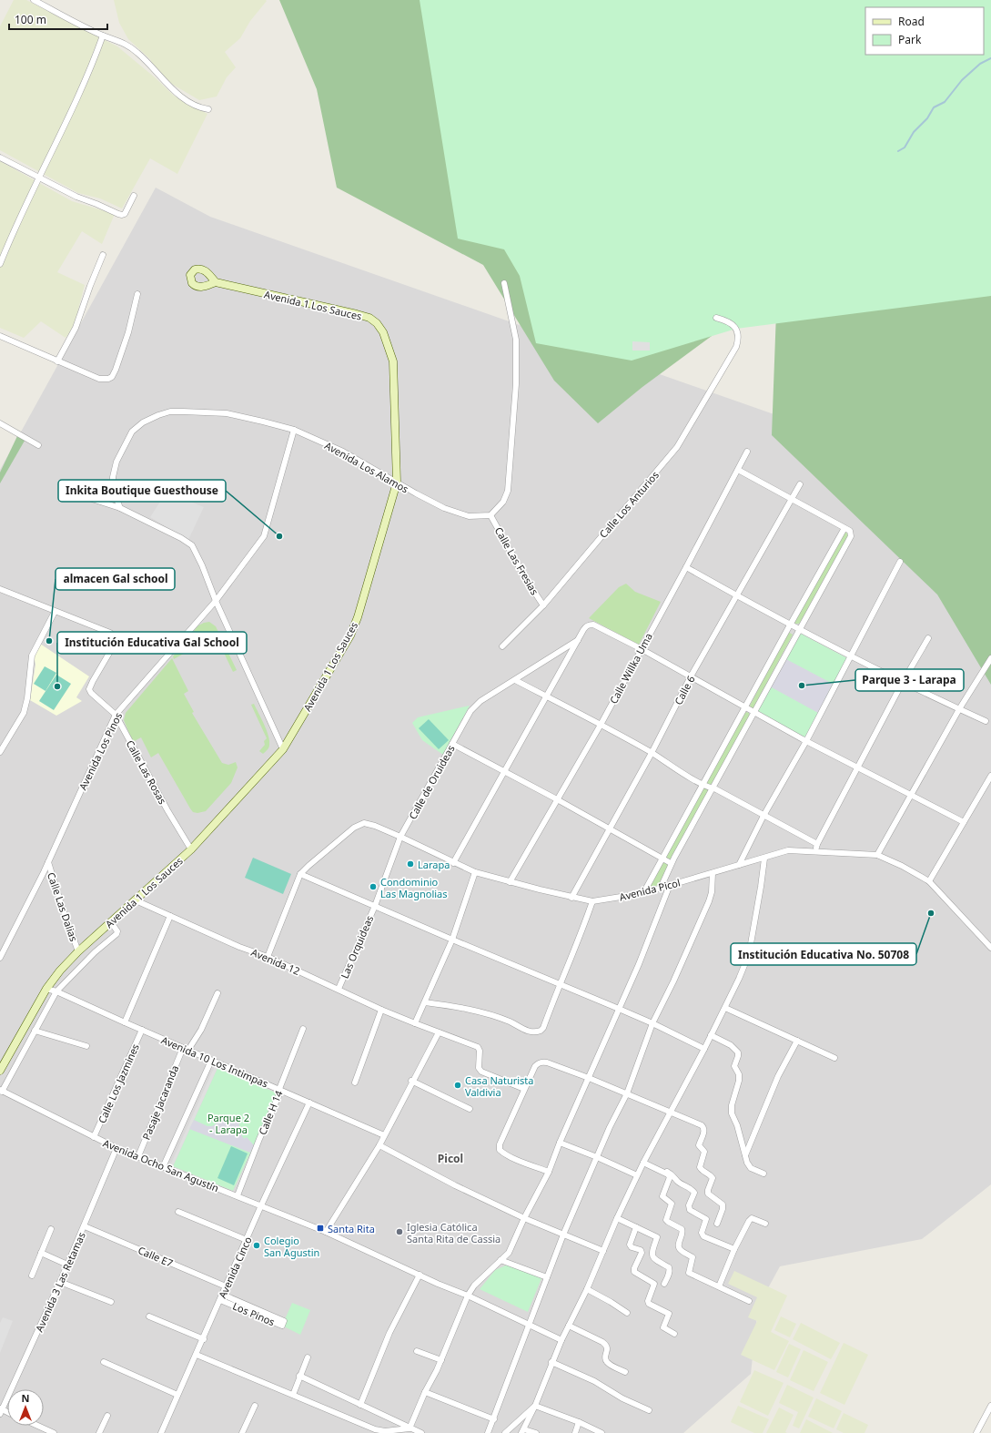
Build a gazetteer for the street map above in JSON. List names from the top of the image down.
{
  "streets": {
    "street": [
      "Avenida 1 Los Sauces",
      "Avenida Los Alamos",
      "Calle Los Anturios",
      "Calle Las Fresias",
      "Calle Willka Uma",
      "Calle 6",
      "Avenida Los Pinos",
      "Calle Las Rosas",
      "Calle de Oruideas",
      "Avenida Picol",
      "Calle Las Dalias",
      "Las Orquideas",
      "Avenida 12",
      "Avenida 10 Los Intimpas",
      "Calle Los Jazmines",
      "Pasaje Jacaranda",
      "Calle H 14",
      "Avenida Ocho San Agustín",
      "Calle E7",
      "Avenida Cinco",
      "Avenida 3 Las Retamas",
      "Los Pinos"
    ]
  },
  "crossings": [
    ["Avenida 1 Los Sauces", "Avenida Los Alamos"],
    ["Avenida 1 Los Sauces", "Calle Las Rosas"],
    ["Avenida 1 Los Sauces", "Calle Las Dalias"],
    ["Avenida 1 Los Sauces", "Avenida 12"],
    ["Avenida 1 Los Sauces", "Avenida 10 Los Intimpas"],
    ["Avenida Los Alamos", "Calle Las Fresias"],
    ["Avenida Los Alamos", "Avenida Los Pinos"],
    ["Calle Los Anturios", "Calle Las Fresias"],
    ["Calle Willka Uma", "Avenida Picol"],
    ["Calle 6", "Avenida Picol"],
    ["Avenida Los Pinos", "Calle Las Rosas"],
    ["Avenida Los Pinos", "Calle Las Dalias"],
    ["Calle de Oruideas", "Avenida Picol"],
    ["Calle de Oruideas", "Las Orquideas"],
    ["Las Orquideas", "Avenida 12"],
    ["Avenida 10 Los Intimpas", "Calle Los Jazmines"],
    ["Avenida 10 Los Intimpas", "Pasaje Jacaranda"],
    ["Avenida 10 Los Intimpas", "Calle H 14"],
    ["Avenida 10 Los Intimpas", "Avenida Cinco"],
    ["Calle Los Jazmines", "Avenida Ocho San Agustín"],
    ["Pasaje Jacaranda", "Avenida Ocho San Agustín"],
    ["Calle H 14", "Avenida Ocho San Agustín"],
    ["Avenida Ocho San Agustín", "Avenida Cinco"],
    ["Avenida Ocho San Agustín", "Avenida 3 Las Retamas"],
    ["Calle E7", "Avenida Cinco"],
    ["Calle E7", "Avenida 3 Las Retamas"],
    ["Avenida Cinco", "Los Pinos"]
  ],
  "districts": ["Picol"],
  "parks": ["Parque 2 - Larapa"],
  "places": {
    "other": [
      "Inkita Boutique Guesthouse",
      "almacen Gal school",
      "Parque 3 - Larapa",
      "Institución Educativa Gal School",
      "Larapa",
      "Condominio Las Magnolias",
      "Institución Educativa No. 50708",
      "Casa Naturista Valdivia",
      "Iglesia Católica Santa Rita de Cassia",
      "Colegio San Agustin"
    ],
    "transit": ["Santa Rita"]
  },
  "legend": ["Road", "Park"],
  "scale_bar": "100 m",
  "north": "top"
}
